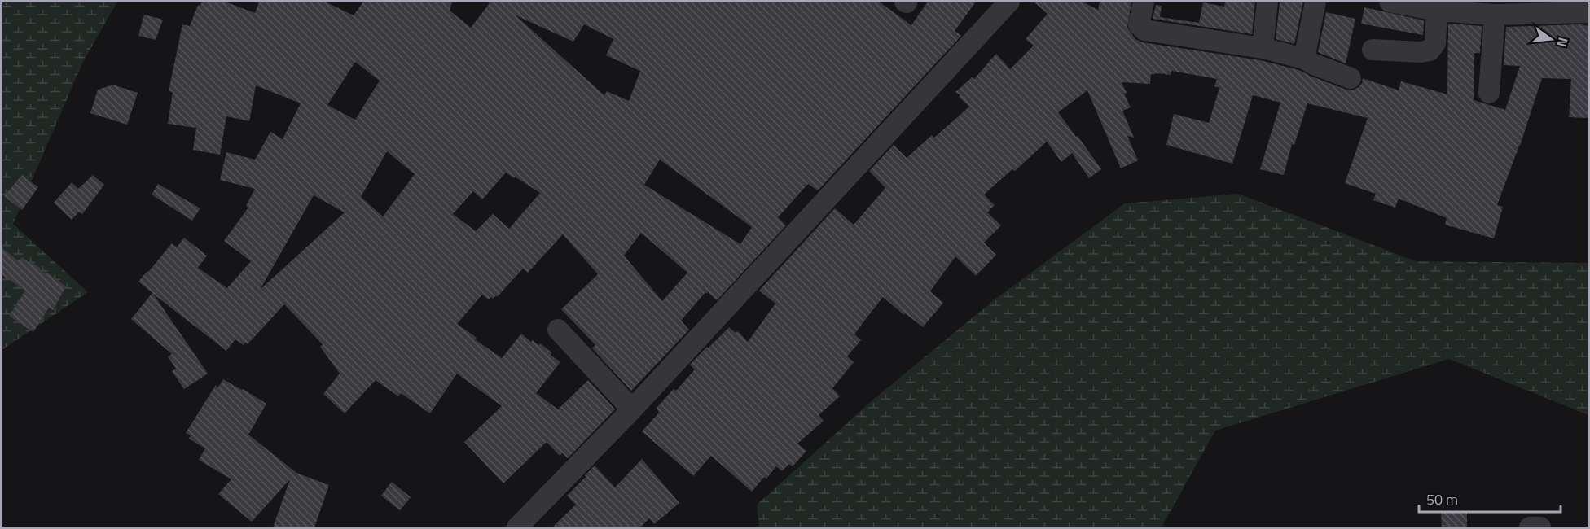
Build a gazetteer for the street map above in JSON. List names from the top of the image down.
{
  "scale_bar": "50 m",
  "north": "right"
}
